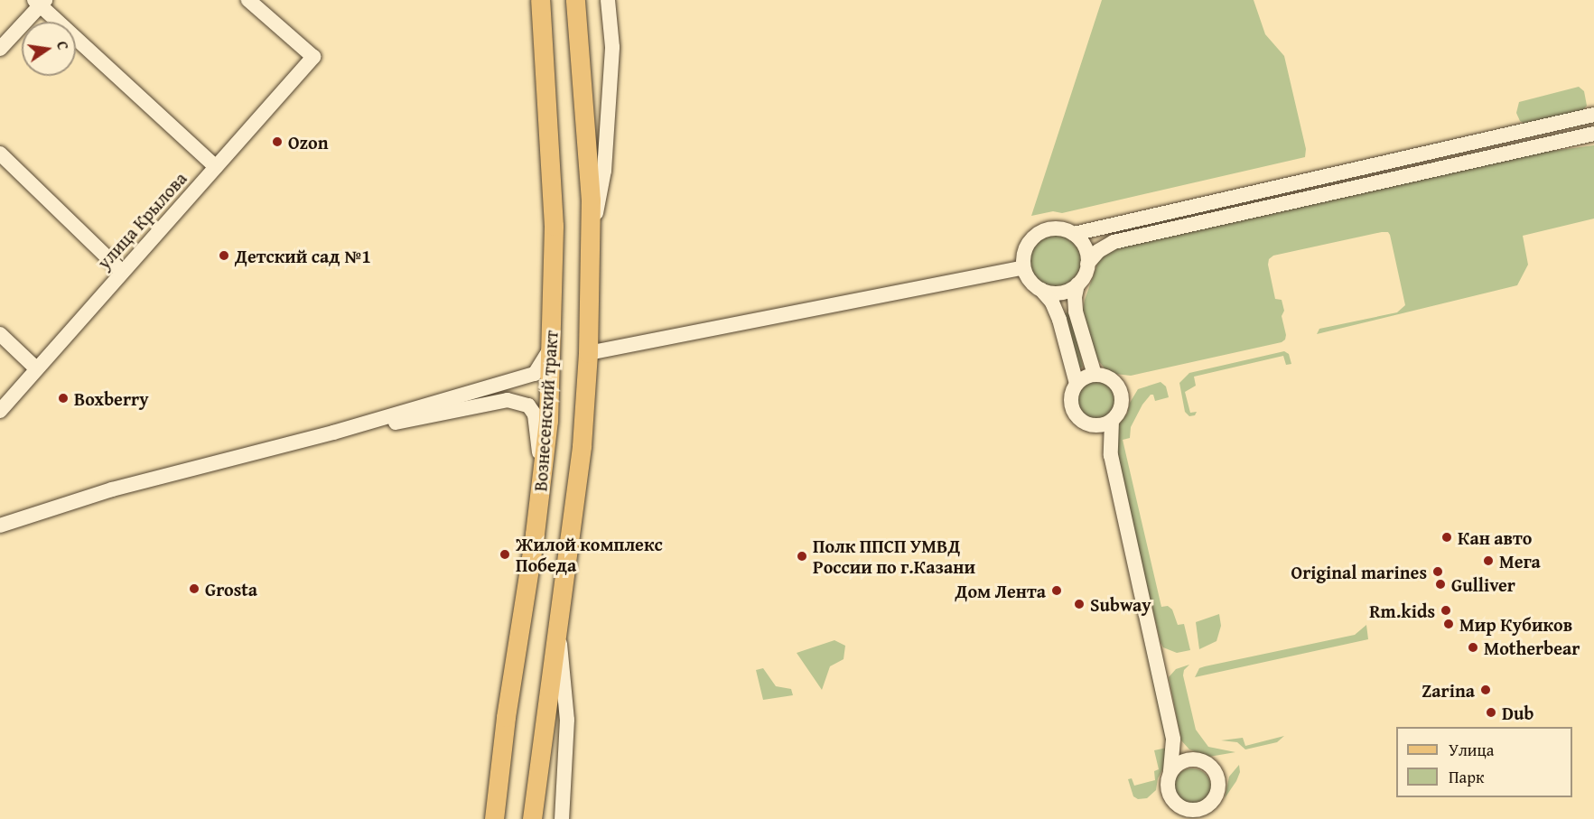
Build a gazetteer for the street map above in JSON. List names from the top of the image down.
{
  "streets": {
    "main road": ["Вознесенский тракт"],
    "street": ["улица Крылова"]
  },
  "places": [
    "Ozon",
    "Детский сад №1",
    "Boxberry",
    "Кан авто",
    "Жилой комплекс Победа",
    "Полк ППСП УМВД России по г.Казани",
    "Мега",
    "Original marines",
    "Gulliver",
    "Grosta",
    "Дом Лента",
    "Subway",
    "Rm.kids",
    "Мир Кубиков",
    "Motherbear",
    "Zarina",
    "Dub"
  ],
  "legend": ["Улица", "Парк"],
  "north": "right"
}
